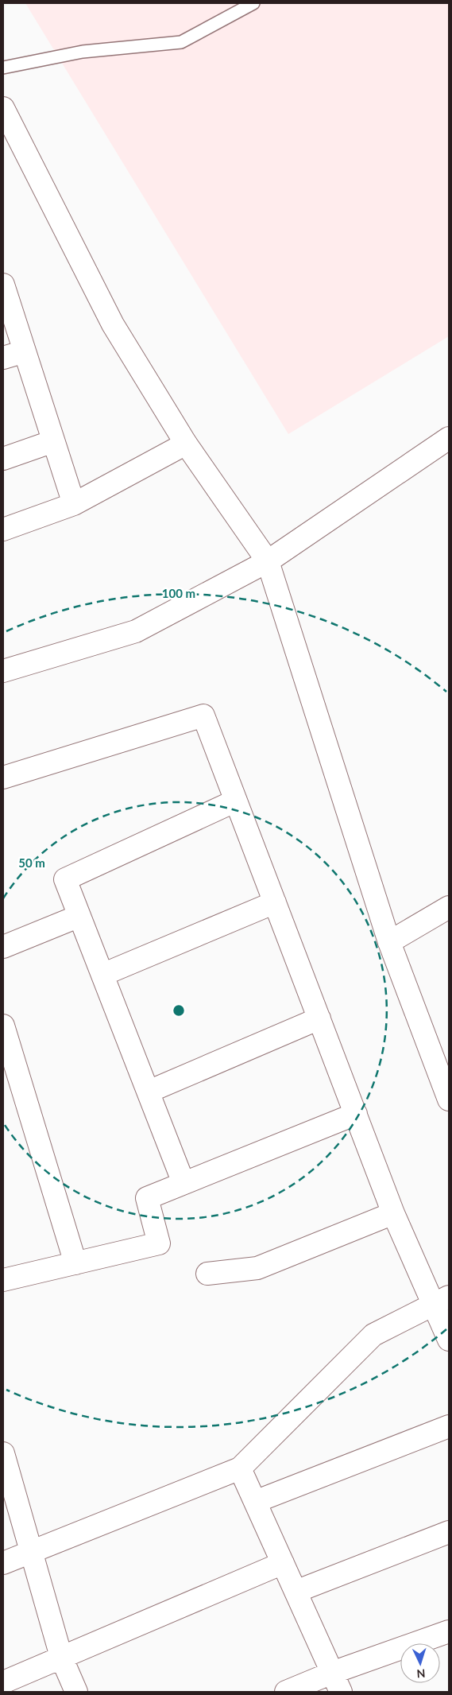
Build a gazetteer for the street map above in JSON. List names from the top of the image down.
{
  "north": "bottom",
  "rings": ["100 m", "50 m"]
}
